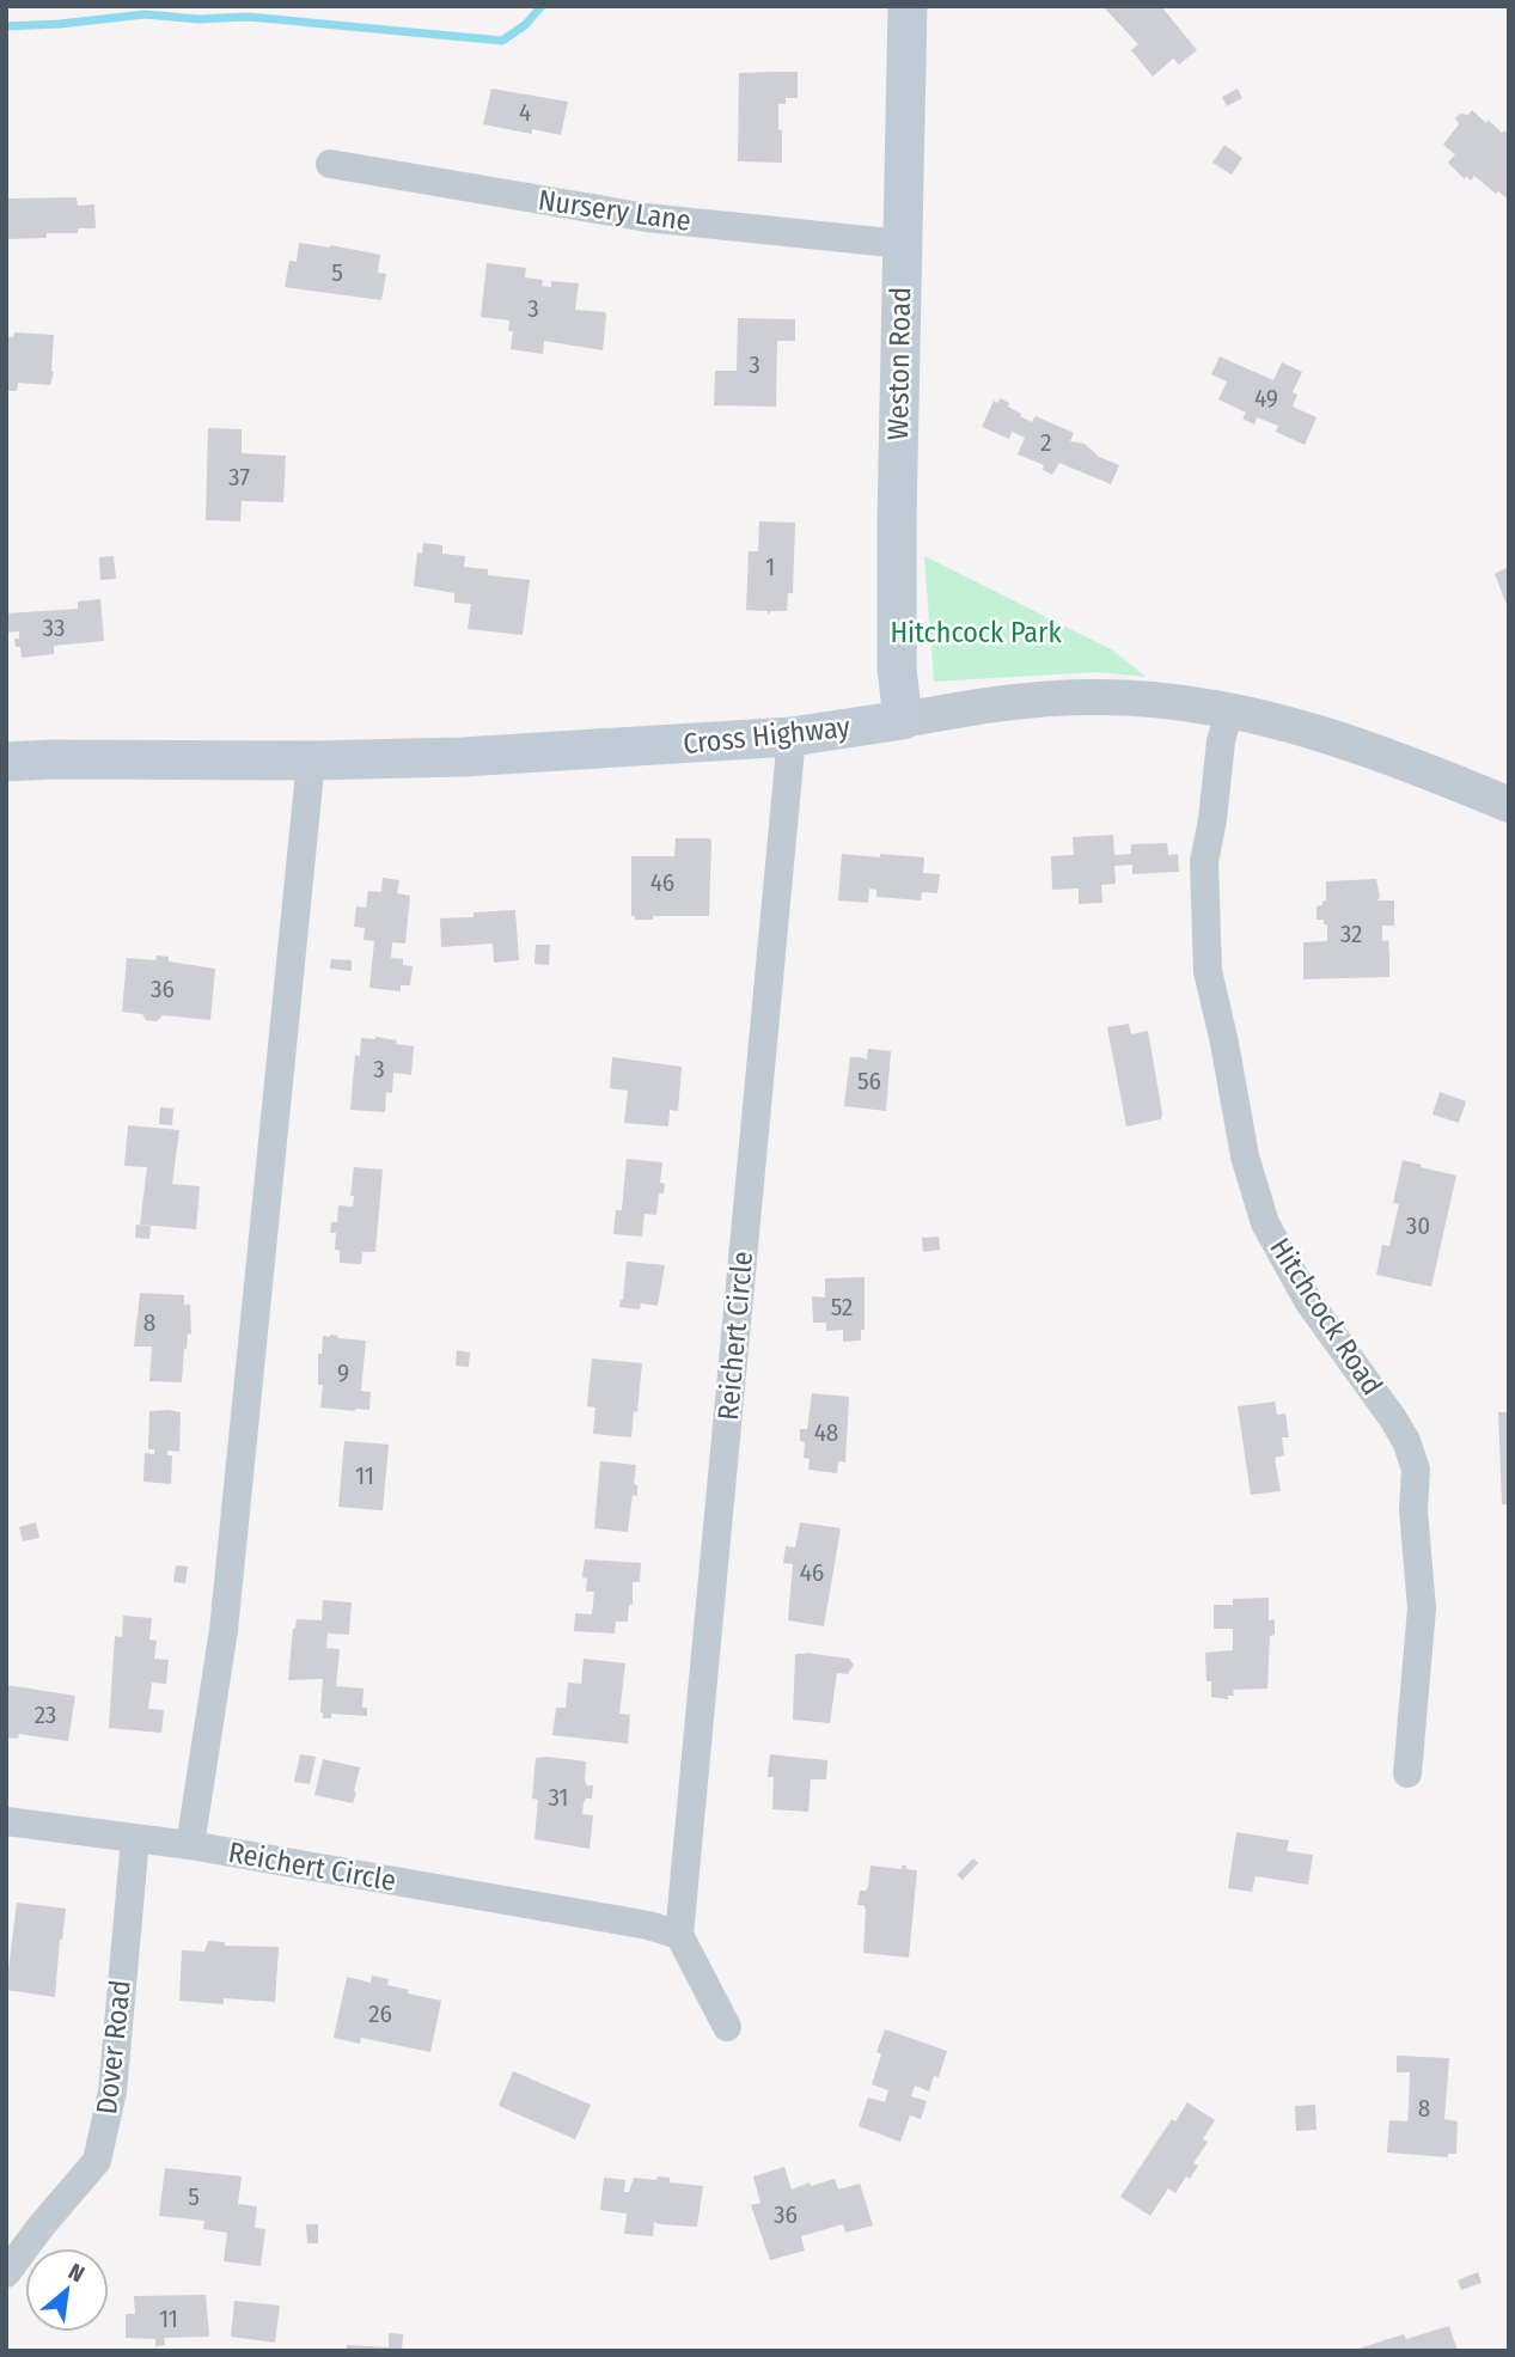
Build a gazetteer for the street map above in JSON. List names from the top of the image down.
{
  "streets": {
    "main road": ["Weston Road", "Cross Highway"],
    "street": [
      "Nursery Lane",
      "Hitchcock Road",
      "Reichert Circle",
      "Dover Road"
    ]
  },
  "crossings": [
    ["Nursery Lane", "Weston Road"],
    ["Weston Road", "Cross Highway"],
    ["Cross Highway", "Hitchcock Road"],
    ["Cross Highway", "Reichert Circle"],
    ["Reichert Circle", "Dover Road"]
  ],
  "parks": ["Hitchcock Park"],
  "house_numbers": [
    "4",
    "5",
    "3",
    "3",
    "49",
    "2",
    "37",
    "1",
    "33",
    "46",
    "32",
    "36",
    "3",
    "56",
    "30",
    "52",
    "8",
    "9",
    "48",
    "11",
    "46",
    "23",
    "31",
    "26",
    "8",
    "5",
    "36",
    "11"
  ],
  "north": "top right"
}
